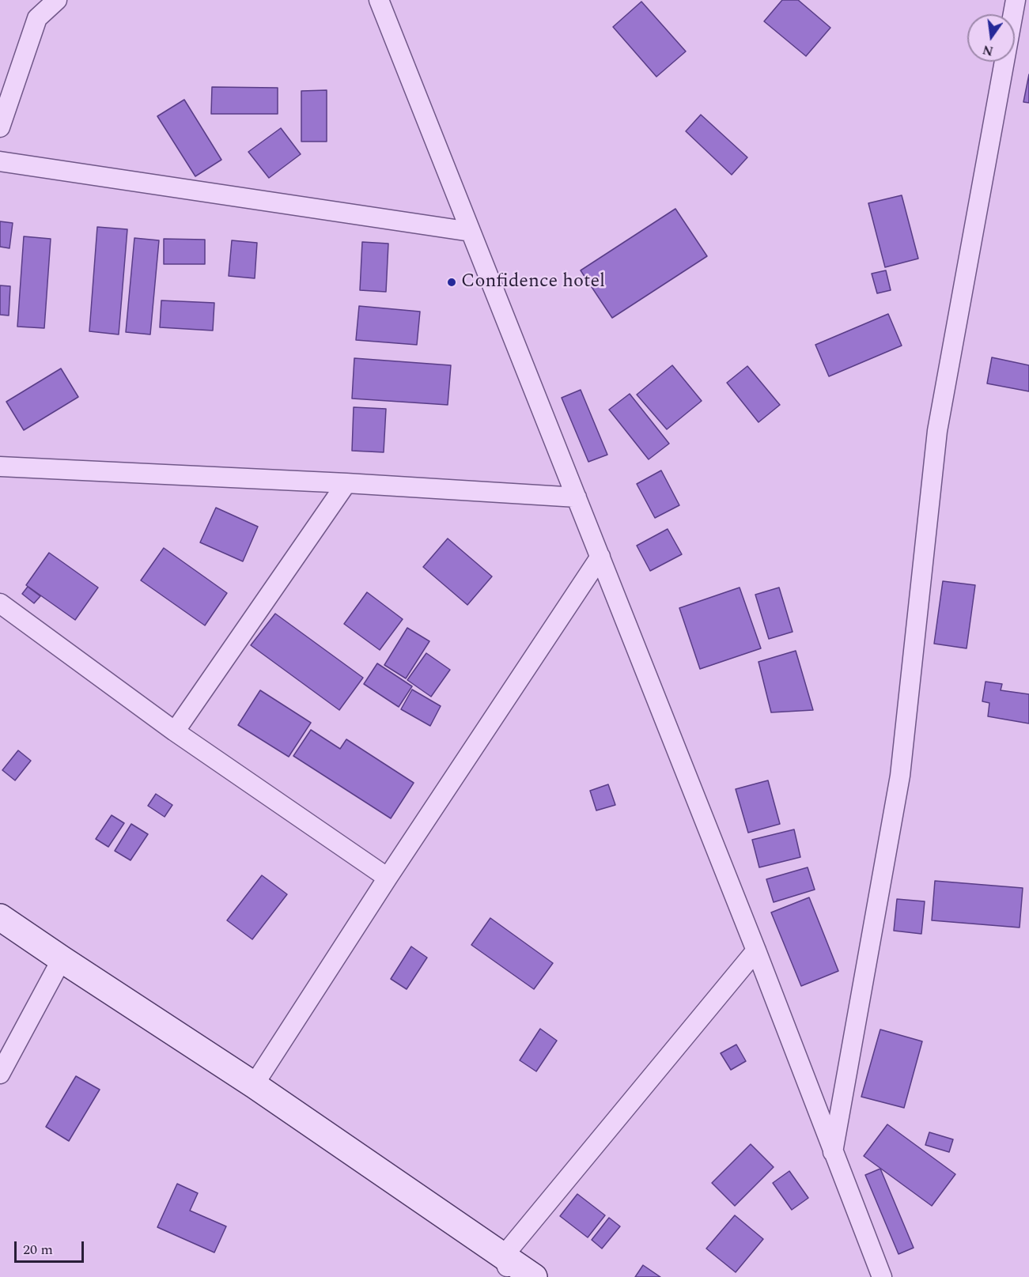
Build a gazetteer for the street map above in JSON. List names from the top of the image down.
{
  "places": ["Confidence hotel"],
  "scale_bar": "20 m",
  "north": "bottom"
}
